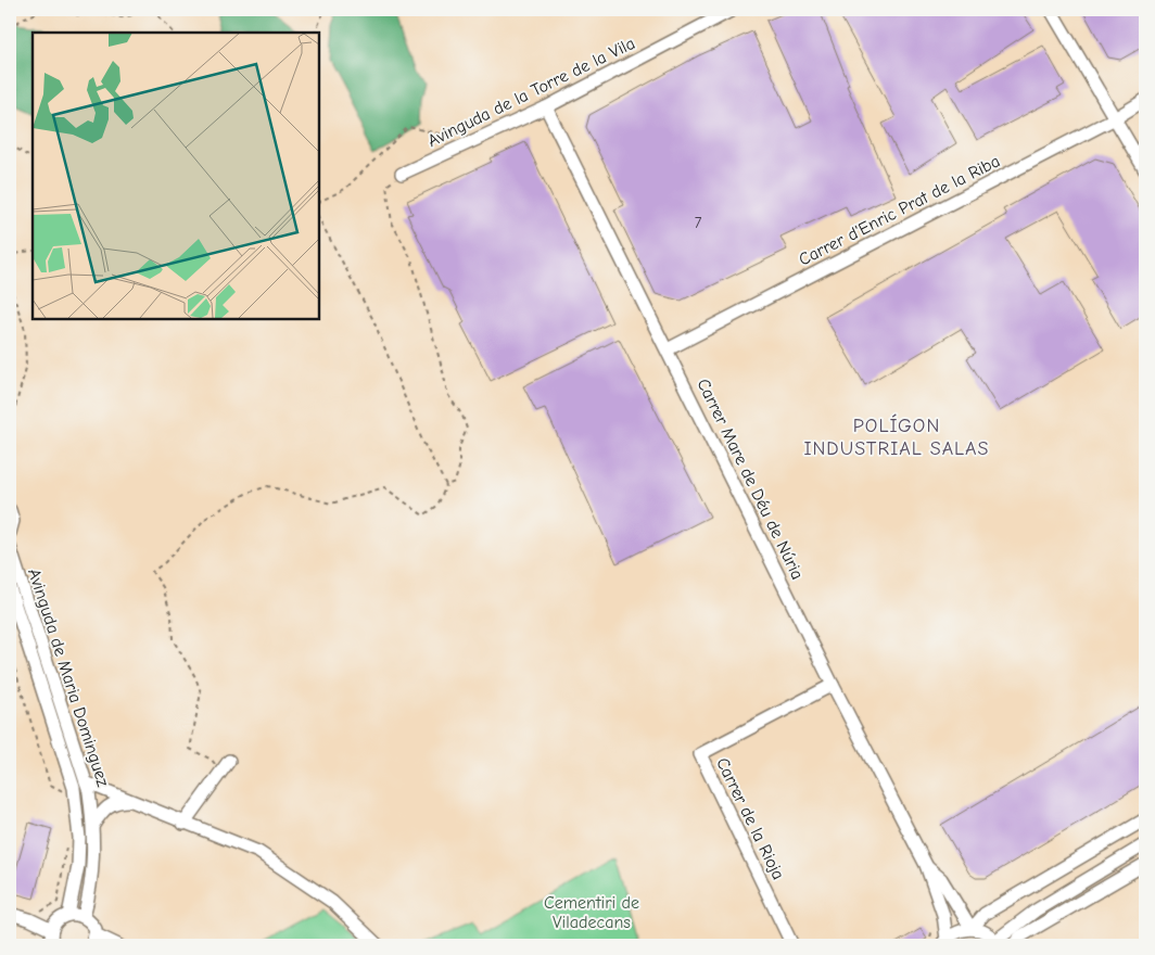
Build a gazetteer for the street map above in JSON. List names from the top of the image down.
{
  "streets": {
    "street": [
      "Avinguda de la Torre de la Vila",
      "Carrer d'Enric Prat de la Riba",
      "Carrer Mare de Déu de Núria",
      "Avinguda de Maria Dominguez",
      "Carrer de la Rioja"
    ]
  },
  "crossings": [
    ["Avinguda de la Torre de la Vila", "Carrer Mare de Déu de Núria"],
    ["Carrer d'Enric Prat de la Riba", "Carrer Mare de Déu de Núria"],
    ["Carrer Mare de Déu de Núria", "Carrer de la Rioja"]
  ],
  "districts": ["POLÍGON INDUSTRIAL SALAS"],
  "parks": ["Cementiri de Viladecans"],
  "house_numbers": ["7"]
}
